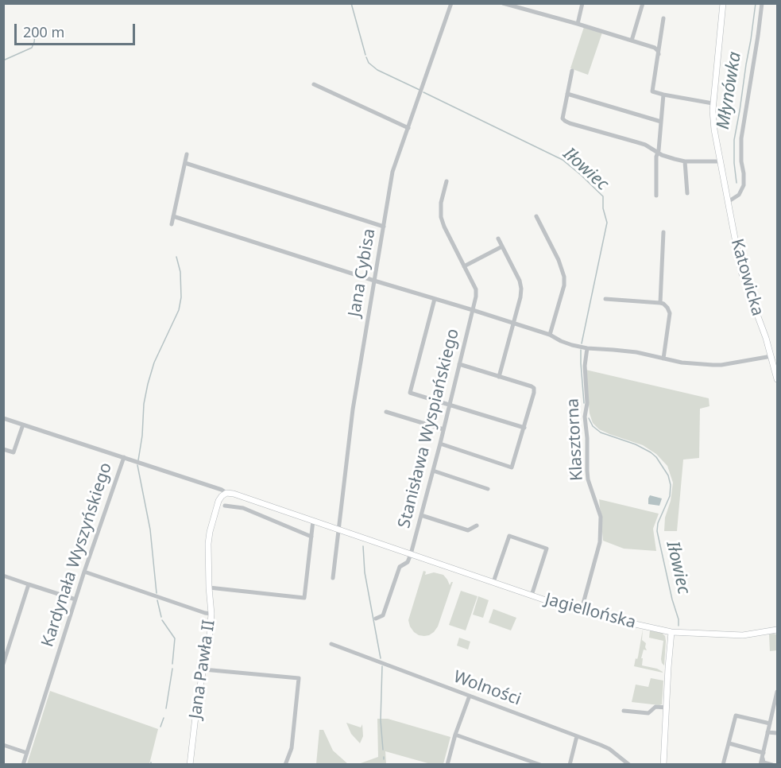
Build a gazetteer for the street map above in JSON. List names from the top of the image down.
{
  "streets": {
    "street": [
      "Jana Cybisa",
      "Katowicka",
      "Stanisława Wyspiańskiego",
      "Klasztorna",
      "Kardynała Wyszyńskiego",
      "Jagiellońska",
      "Jana Pawła II",
      "Wolności"
    ]
  },
  "crossings": [
    ["Jana Cybisa", "Jagiellońska"],
    ["Stanisława Wyspiańskiego", "Jagiellońska"],
    ["Klasztorna", "Jagiellońska"],
    ["Kardynała Wyszyńskiego", "Jagiellońska"],
    ["Kardynała Wyszyńskiego", "Jana Pawła II"],
    ["Jagiellońska", "Jana Pawła II"]
  ],
  "water": ["Młynówka", "Iłowiec"],
  "scale_bar": "200 m"
}
